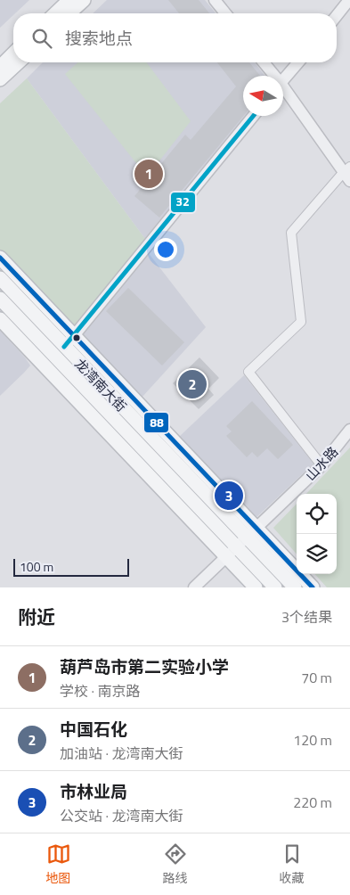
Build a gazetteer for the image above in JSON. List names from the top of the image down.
{
  "streets": {
    "main road": ["龙湾南大街"],
    "street": ["山水路"]
  },
  "crossings": [
    ["龙湾南大街", "山水路"]
  ],
  "lines": ["transit line 32", "transit line 88"],
  "scale_bar": "100 m",
  "north": "left",
  "page": {
    "search": "搜索地点",
    "pins": ["1", "2", "3"],
    "scale": "100 m",
    "heading": ["附近", "3个结果"],
    "list": [
      {
        "mark": "1",
        "name": "葫芦岛市第二实验小学",
        "note": "学校 · 南京路",
        "value": "70 m"
      },
      {
        "mark": "2",
        "name": "中国石化",
        "note": "加油站 · 龙湾南大街",
        "value": "120 m"
      },
      {
        "mark": "3",
        "name": "市林业局",
        "note": "公交站 · 龙湾南大街",
        "value": "220 m"
      }
    ],
    "nav": ["地图", "路线", "收藏"]
  }
}
